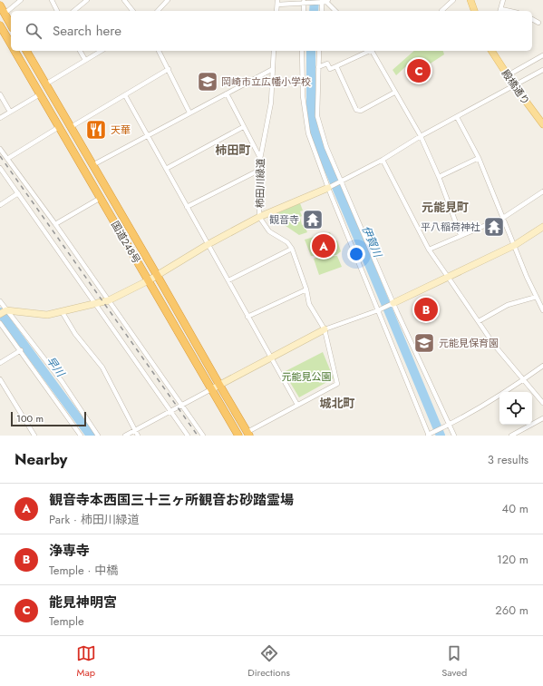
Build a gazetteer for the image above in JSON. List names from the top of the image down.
{
  "streets": {
    "highway": ["国道248号"],
    "main road": ["殿橋通り"],
    "street": ["柿田川緑道"]
  },
  "districts": ["柿田町", "元能見町", "城北町"],
  "water": ["伊賀川", "早川"],
  "parks": ["元能見公園"],
  "places": {
    "school or university": ["岡崎市立広幡小学校", "元能見保育園"],
    "restaurant": ["天華"],
    "temple": ["観音寺", "平八稲荷神社"]
  },
  "scale_bar": "100 m",
  "page": {
    "search": "Search here",
    "pins": ["C", "A", "B"],
    "scale": "100 m",
    "heading": ["Nearby", "3 results"],
    "list": [
      {
        "mark": "A",
        "name": "観音寺本西国三十三ヶ所観音お砂踏霊場",
        "note": "Park · 柿田川緑道",
        "value": "40 m"
      },
      {
        "mark": "B",
        "name": "浄専寺",
        "note": "Temple · 中橋",
        "value": "120 m"
      },
      {
        "mark": "C",
        "name": "能見神明宮",
        "note": "Temple",
        "value": "260 m"
      }
    ],
    "nav": ["Map", "Directions", "Saved"]
  }
}
